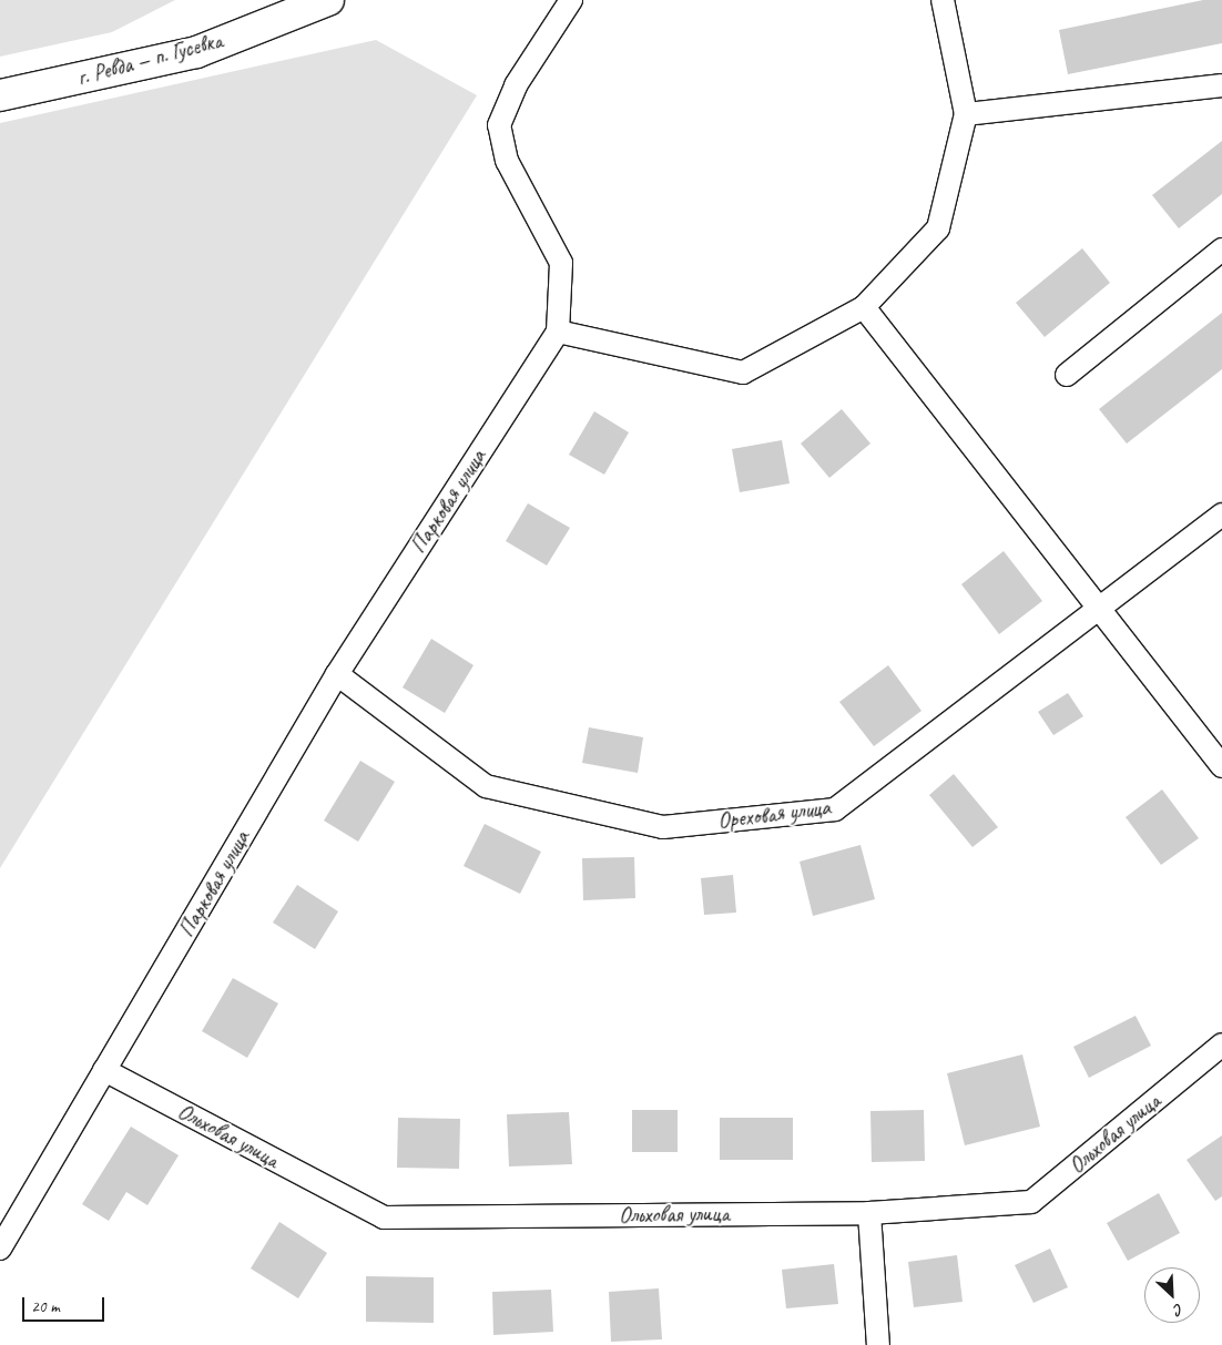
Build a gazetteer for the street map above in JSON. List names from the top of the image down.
{
  "streets": {
    "street": [
      "г. Ревда — п. Гусевка",
      "Парковая улица",
      "Ореховая улица",
      "Ольховая улица"
    ]
  },
  "crossings": [
    ["Парковая улица", "Ореховая улица"],
    ["Парковая улица", "Ольховая улица"]
  ],
  "scale_bar": "20 m",
  "north": "bottom right"
}
